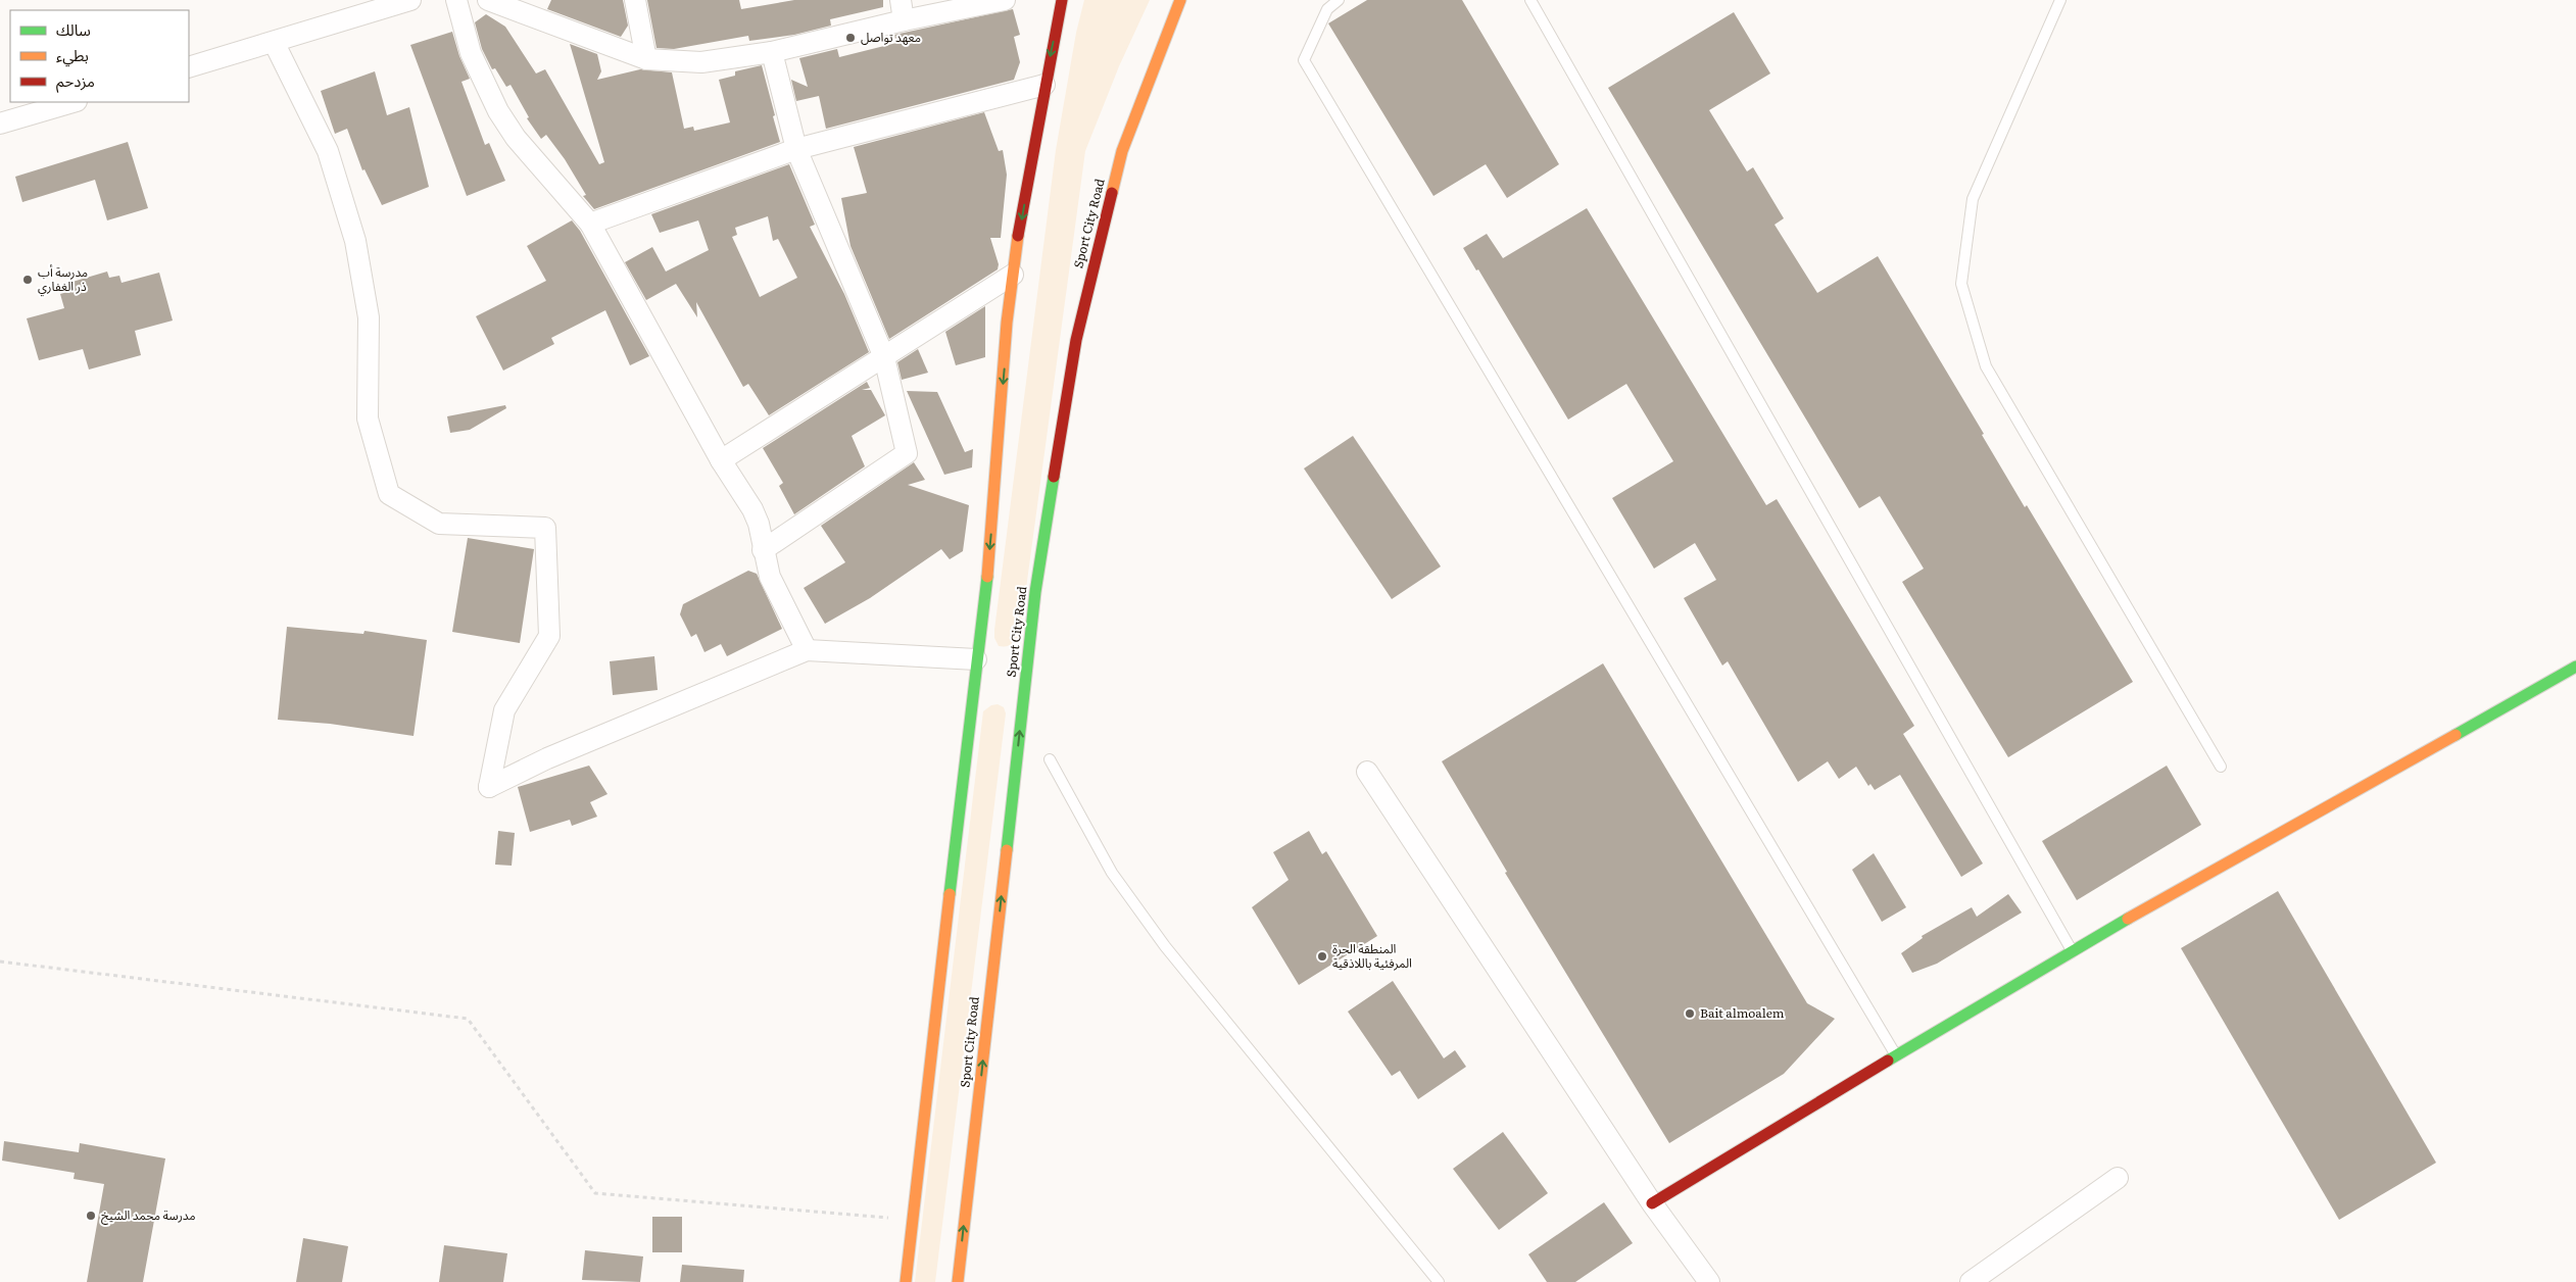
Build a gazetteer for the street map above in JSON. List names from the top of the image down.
{
  "streets": {
    "main road": ["Sport City Road"]
  },
  "places": [
    "معهد تواصل",
    "مدرسة أب ذر الغفاري",
    "المنطقة الحرة المرفئية باللاذقية",
    "Bait almoalem",
    "مدرسة محمد الشيخ"
  ],
  "legend": ["سالك", "بطيء", "مزدحم"]
}
